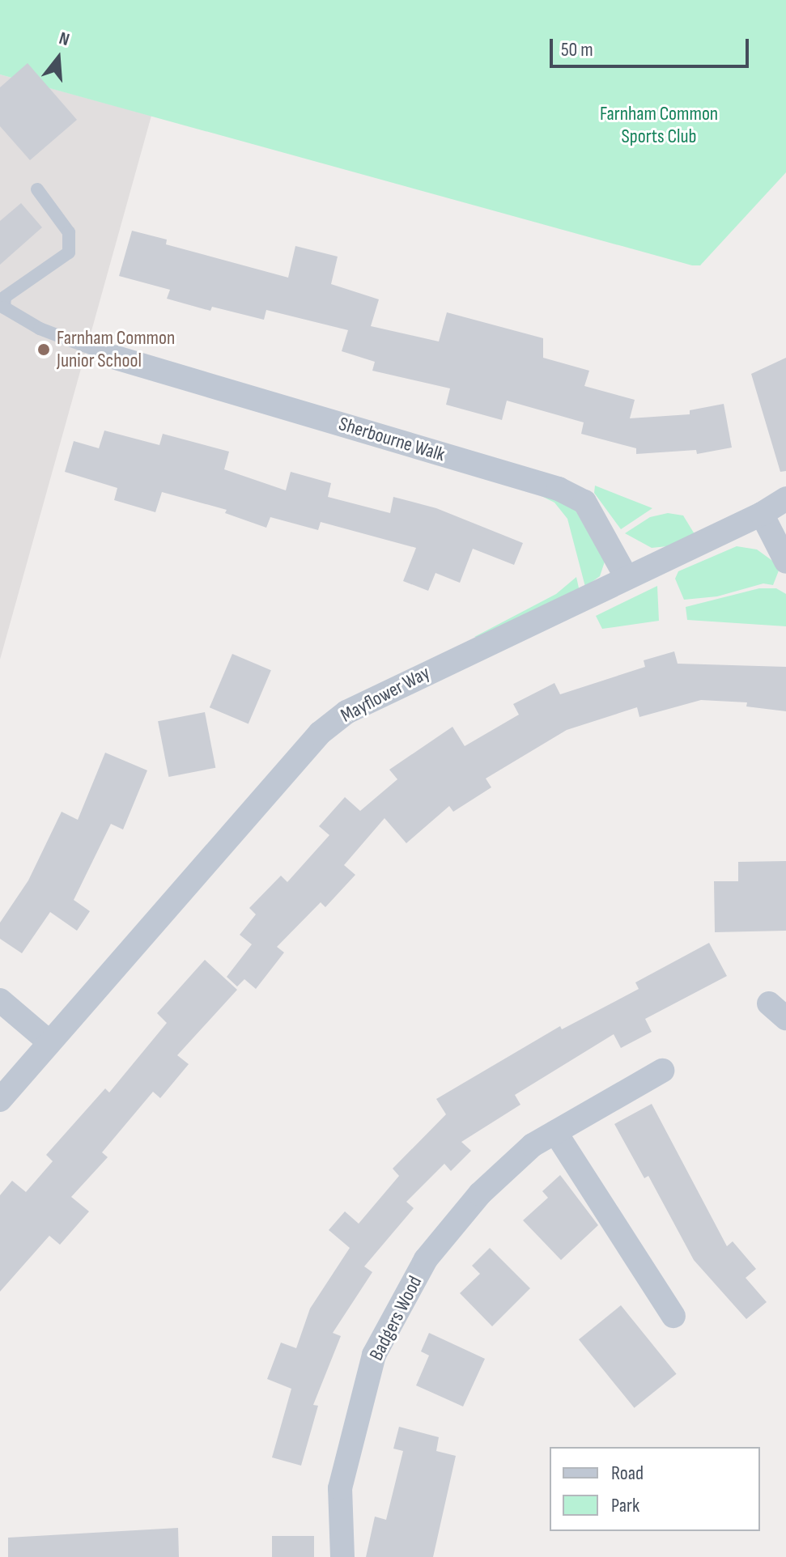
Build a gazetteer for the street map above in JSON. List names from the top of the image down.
{
  "streets": {
    "street": ["Sherbourne Walk", "Mayflower Way", "Badgers Wood"]
  },
  "crossings": [
    ["Sherbourne Walk", "Mayflower Way"]
  ],
  "parks": ["Farnham Common Sports Club"],
  "places": ["Farnham Common Junior School"],
  "legend": ["Road", "Park"],
  "scale_bar": "50 m",
  "north": "top"
}
